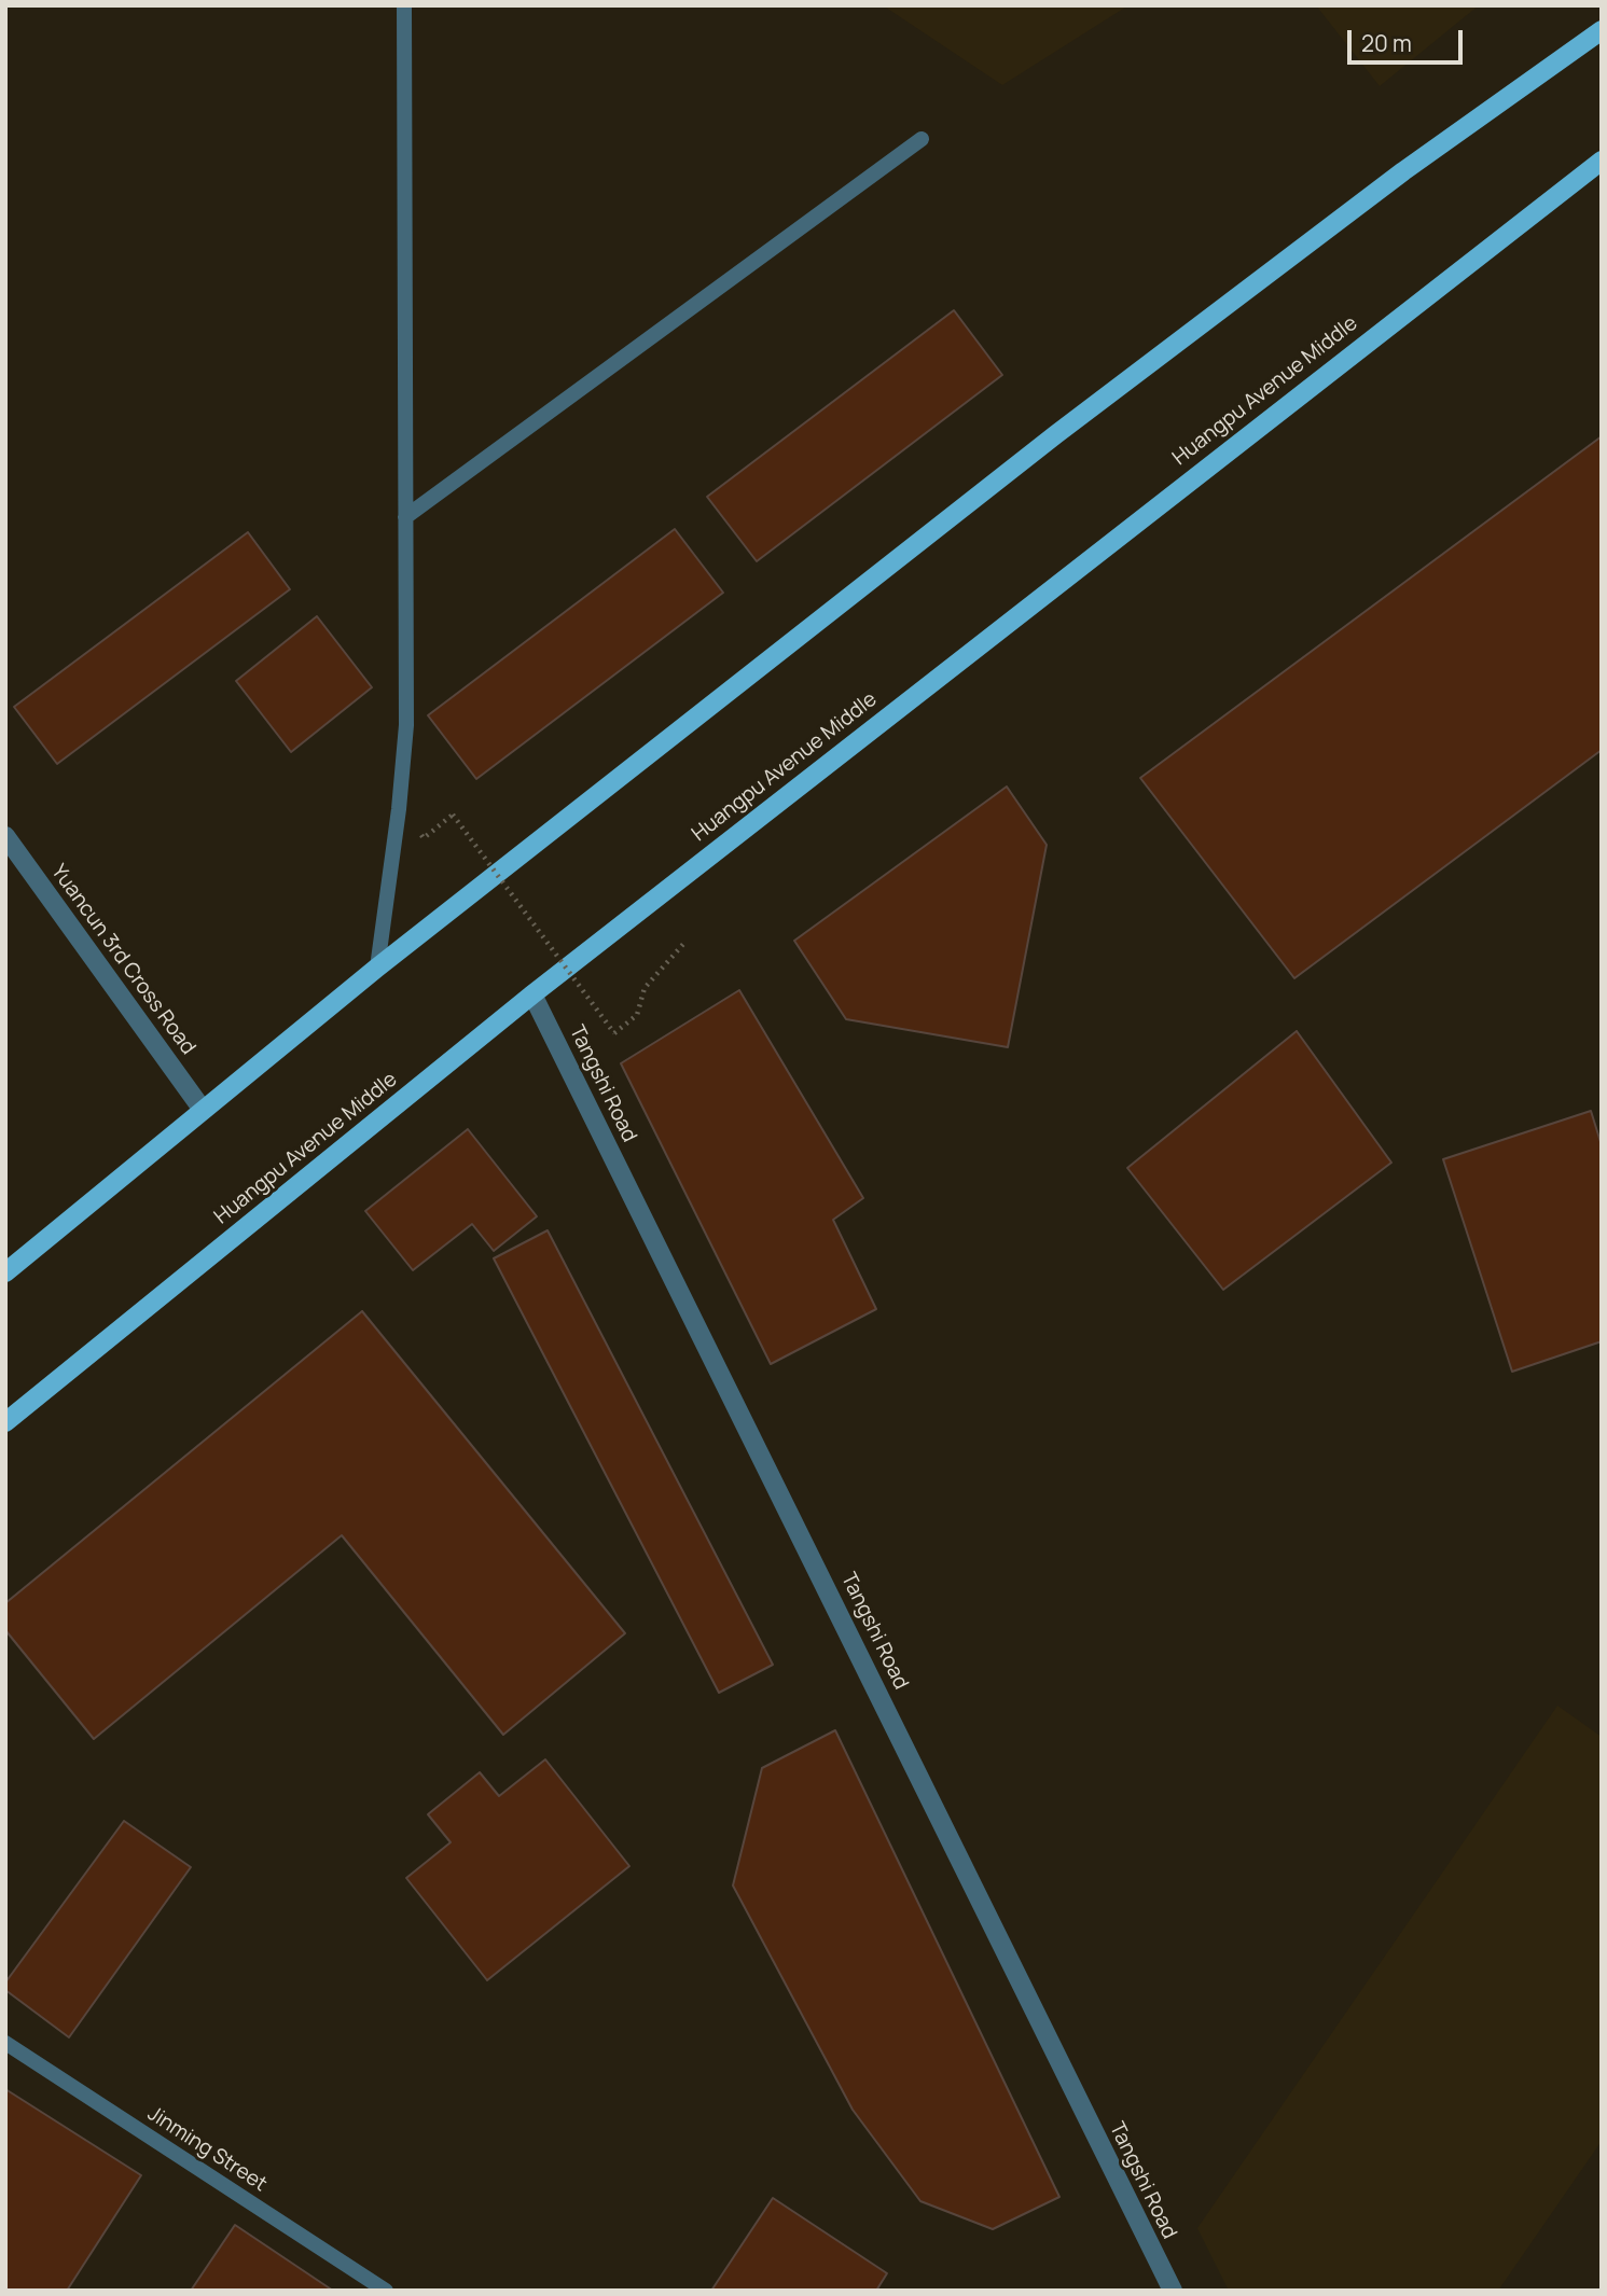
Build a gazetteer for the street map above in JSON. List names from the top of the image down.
{
  "streets": {
    "main road": ["Huangpu Avenue Middle"],
    "street": ["Yuancun 3rd Cross Road", "Tangshi Road"],
    "lane": ["Jinming Street"]
  },
  "crossings": [
    ["Huangpu Avenue Middle", "Tangshi Road"]
  ],
  "scale_bar": "20 m"
}
